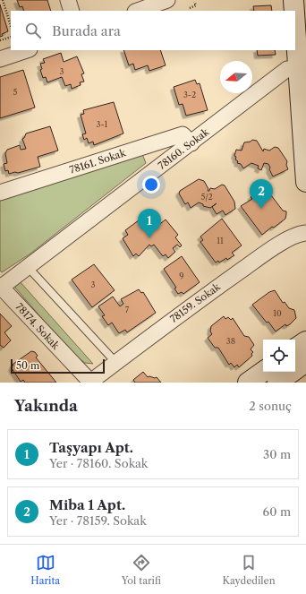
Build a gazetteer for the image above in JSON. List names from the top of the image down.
{
  "streets": {
    "street": [
      "78160. Sokak",
      "78161. Sokak",
      "78159. Sokak",
      "78174. Sokak"
    ]
  },
  "crossings": [
    ["78160. Sokak", "78161. Sokak"],
    ["78160. Sokak", "78174. Sokak"],
    ["78159. Sokak", "78174. Sokak"]
  ],
  "house_numbers": [
    "3",
    "5",
    "3-2",
    "3-1",
    "5/2",
    "11",
    "9",
    "3",
    "7",
    "10",
    "38"
  ],
  "scale_bar": "50 m",
  "north": "left",
  "page": {
    "search": "Burada ara",
    "pins": ["2", "1"],
    "scale": "50 m",
    "heading": ["Yakında", "2 sonuç"],
    "list": [
      {
        "mark": "1",
        "name": "Taşyapı Apt.",
        "note": "Yer · 78160. Sokak",
        "value": "30 m"
      },
      {
        "mark": "2",
        "name": "Miba 1 Apt.",
        "note": "Yer · 78159. Sokak",
        "value": "60 m"
      }
    ],
    "nav": ["Harita", "Yol tarifi", "Kaydedilen"]
  }
}
